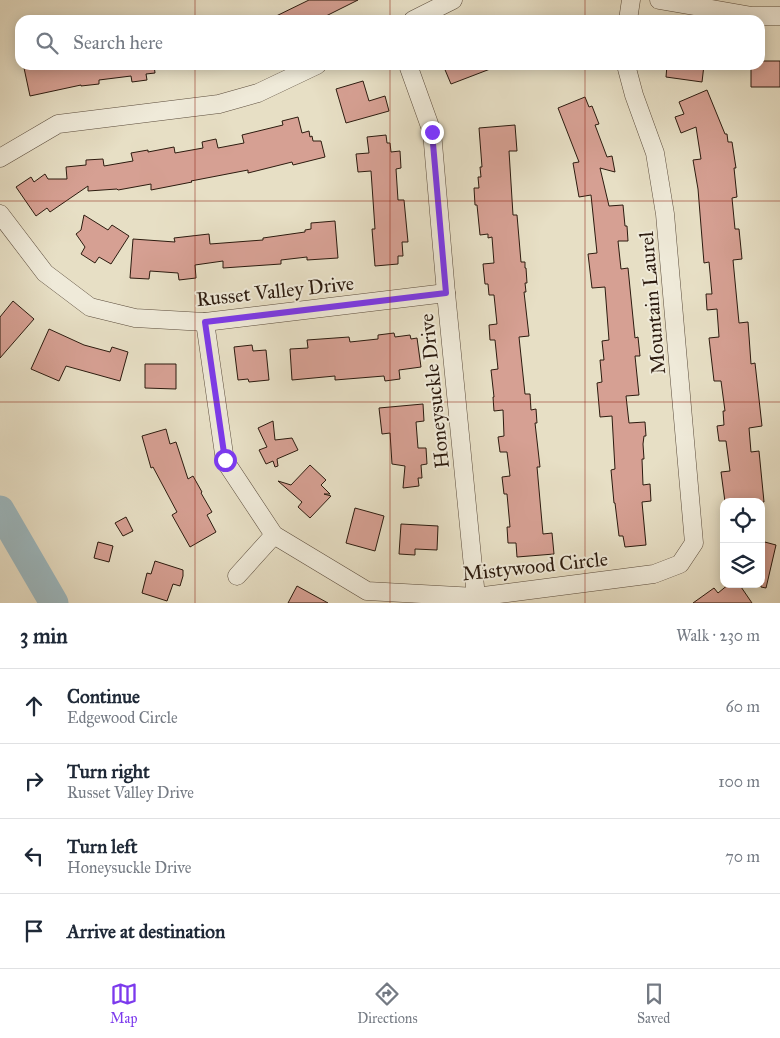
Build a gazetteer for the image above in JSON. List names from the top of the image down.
{
  "streets": {
    "street": [
      "Russet Valley Drive",
      "Mountain Laurel",
      "Honeysuckle Drive",
      "Mistywood Circle"
    ]
  },
  "crossings": [
    ["Russet Valley Drive", "Honeysuckle Drive"],
    ["Mountain Laurel", "Mistywood Circle"],
    ["Honeysuckle Drive", "Mistywood Circle"]
  ],
  "page": {
    "search": "Search here",
    "heading": ["3 min", "Walk · 230 m"],
    "list": [
      ["Continue", "Edgewood Circle", "60 m"],
      ["Turn right", "Russet Valley Drive", "100 m"],
      ["Turn left", "Honeysuckle Drive", "70 m"],
      "Arrive at destination"
    ],
    "nav": ["Map", "Directions", "Saved"]
  }
}
